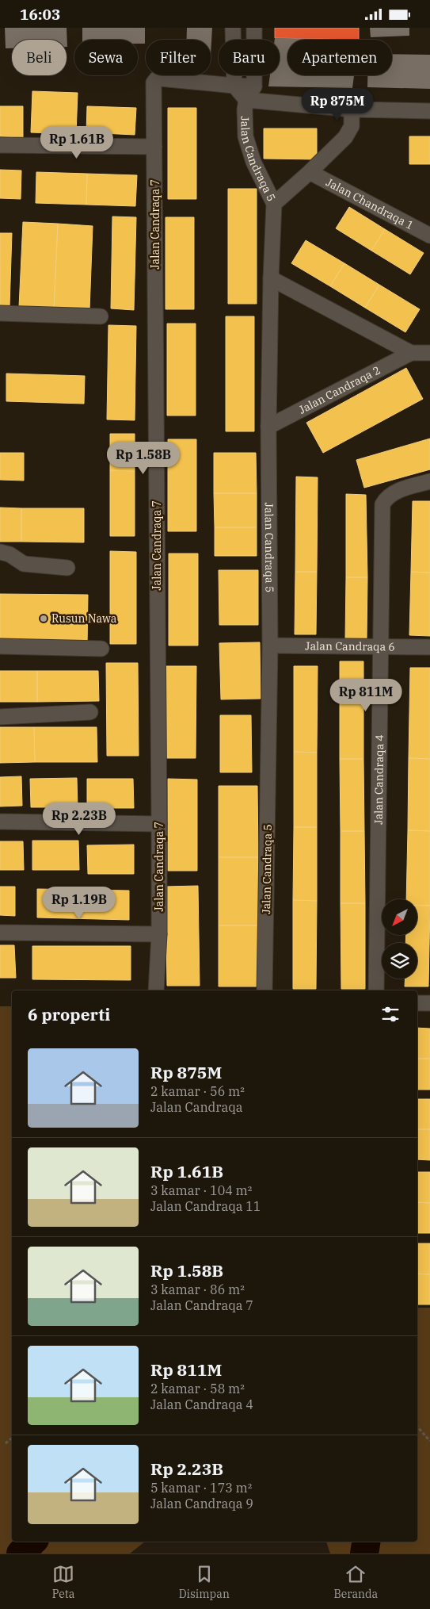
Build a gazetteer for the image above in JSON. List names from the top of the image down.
{
  "streets": {
    "street": [
      "Jalan Candraqa 5",
      "Jalan Chandraqa 1",
      "Jalan Candraqa 7",
      "Jalan Candraqa 2",
      "Jalan Candraqa 6",
      "Jalan Candraqa 4"
    ]
  },
  "crossings": [
    ["Jalan Candraqa 5", "Jalan Candraqa 2"],
    ["Jalan Candraqa 5", "Jalan Candraqa 6"],
    ["Jalan Candraqa 6", "Jalan Candraqa 4"]
  ],
  "places": ["Rusun Nawa"],
  "north": "bottom left",
  "page": {
    "status": "16:03",
    "chip": [
      "Beli",
      "Sewa",
      "Filter",
      "Baru",
      "Apartemen"
    ],
    "price": [
      "Rp 875M",
      "Rp 1.61B",
      "Rp 1.58B",
      "Rp 811M",
      "Rp 2.23B",
      "Rp 1.19B"
    ],
    "heading": "6 properti",
    "list": [
      {
        "name": "Rp 875M",
        "note": "2 kamar · 56 m² · Jalan Candraqa"
      },
      {
        "name": "Rp 1.61B",
        "note": "3 kamar · 104 m² · Jalan Candraqa 11"
      },
      {
        "name": "Rp 1.58B",
        "note": "3 kamar · 86 m² · Jalan Candraqa 7"
      },
      {
        "name": "Rp 811M",
        "note": "2 kamar · 58 m² · Jalan Candraqa 4"
      },
      {
        "name": "Rp 2.23B",
        "note": "5 kamar · 173 m² · Jalan Candraqa 9"
      }
    ],
    "tabs": ["Peta", "Disimpan", "Beranda"]
  }
}
